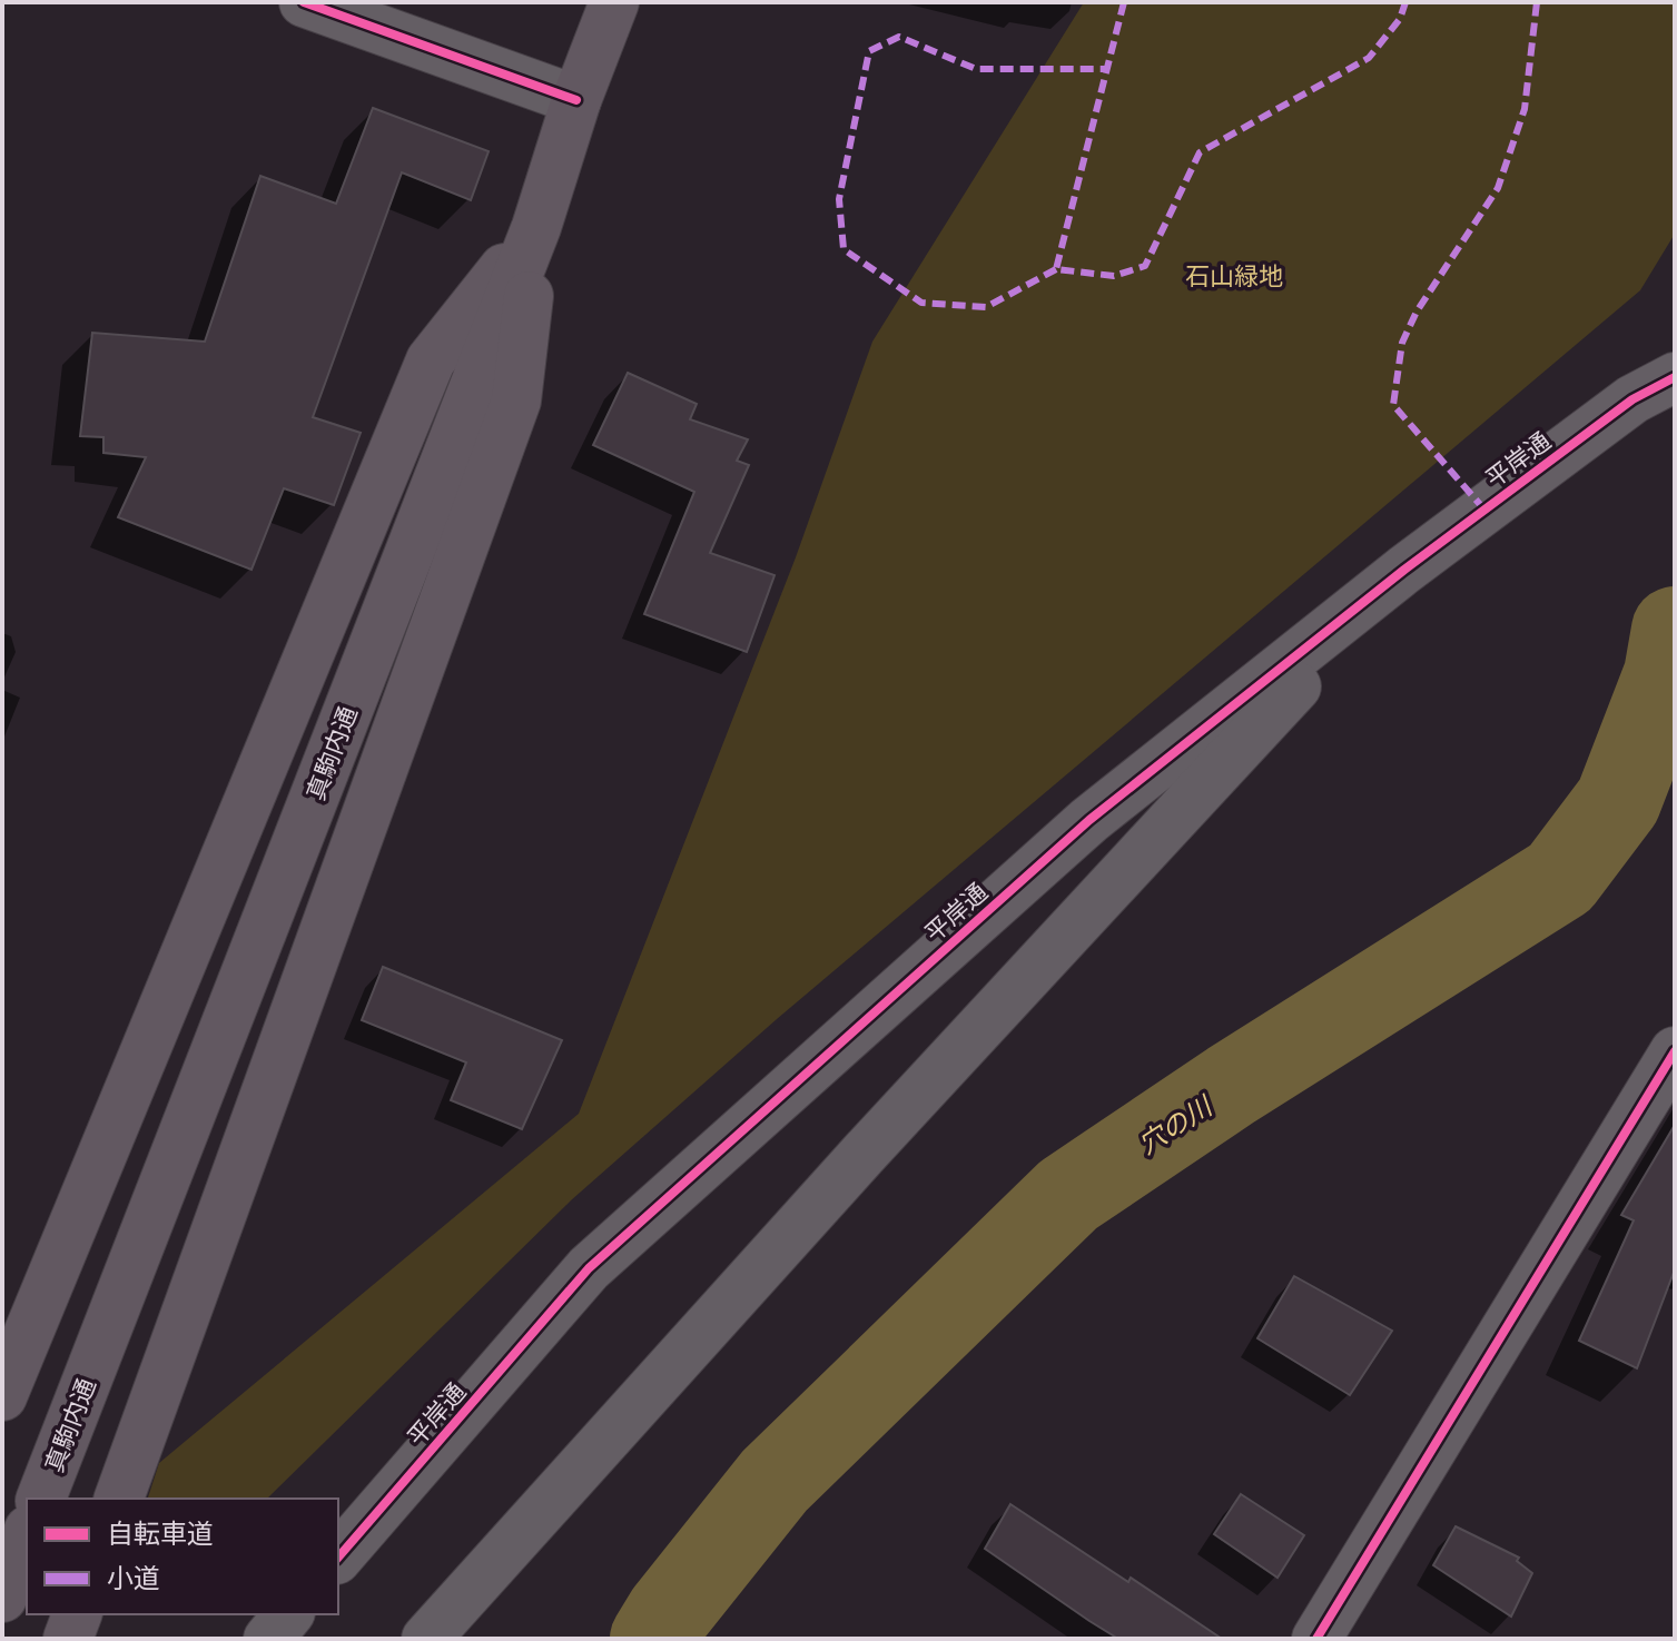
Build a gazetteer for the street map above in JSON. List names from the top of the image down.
{
  "streets": {
    "highway": ["真駒内通"],
    "street": ["平岸通"]
  },
  "water": ["穴の川"],
  "parks": ["石山緑地"],
  "legend": ["自転車道", "小道"]
}
